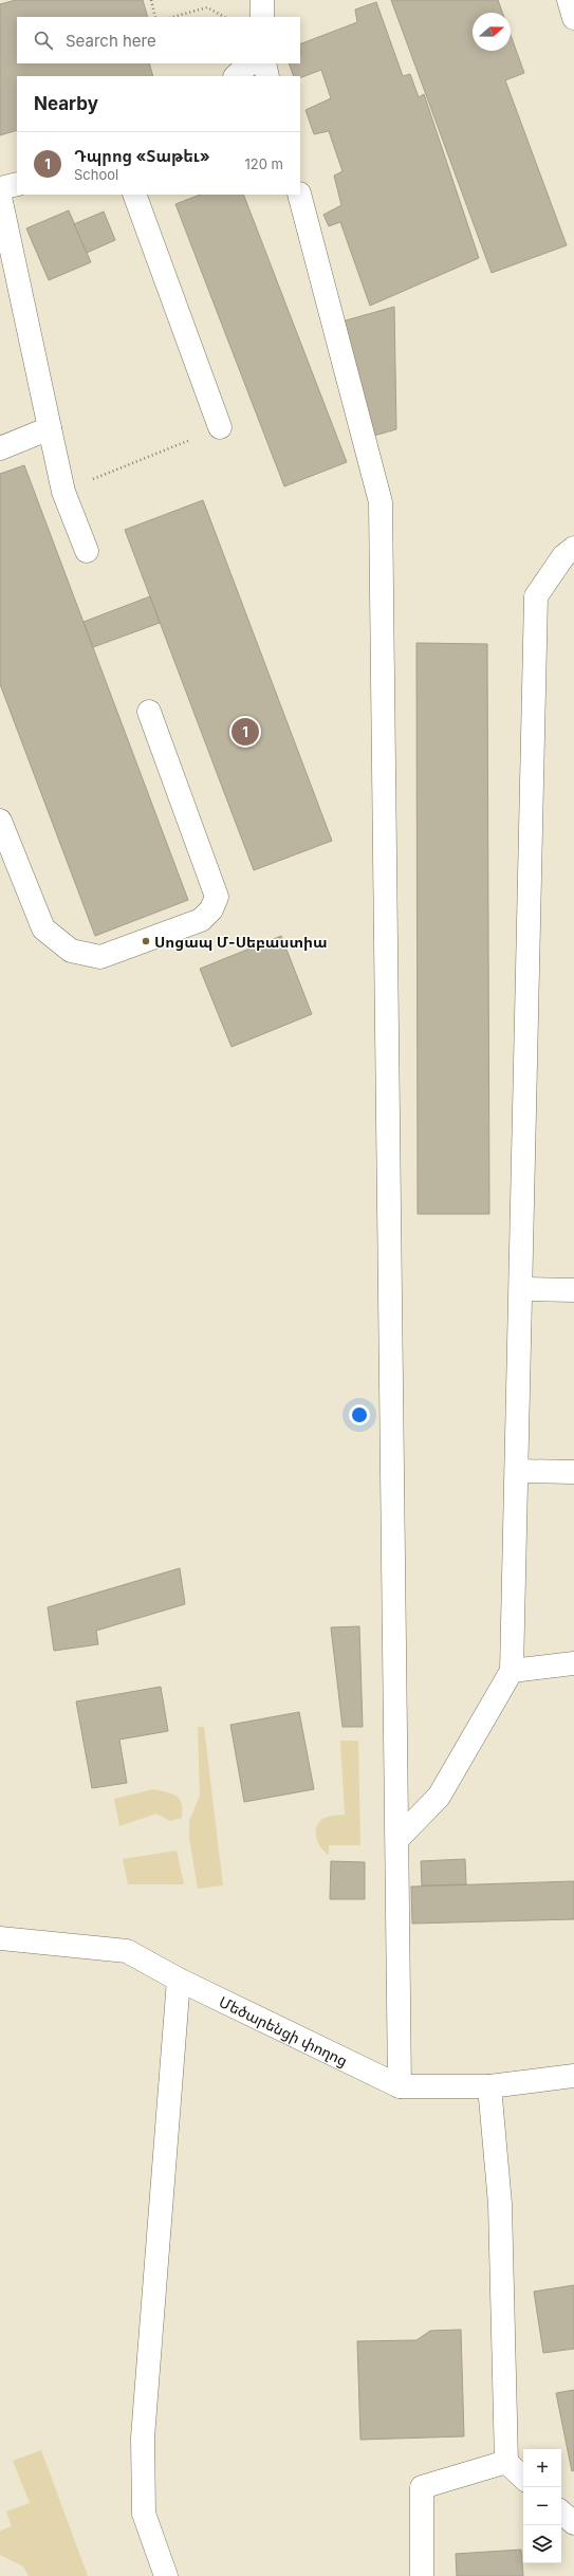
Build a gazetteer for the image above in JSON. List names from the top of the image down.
{
  "streets": {
    "street": ["Մեծարենցի փողոց"]
  },
  "places": ["Սոցապ Մ-Սեբաստիա"],
  "north": "right",
  "page": {
    "search": "Search here",
    "heading": "Nearby",
    "list": [
      {
        "mark": "1",
        "name": "Դպրոց «Տաթեւ»",
        "note": "School",
        "value": "120 m"
      }
    ],
    "pins": "1",
    "map_buttons": ["+", "−"]
  }
}
